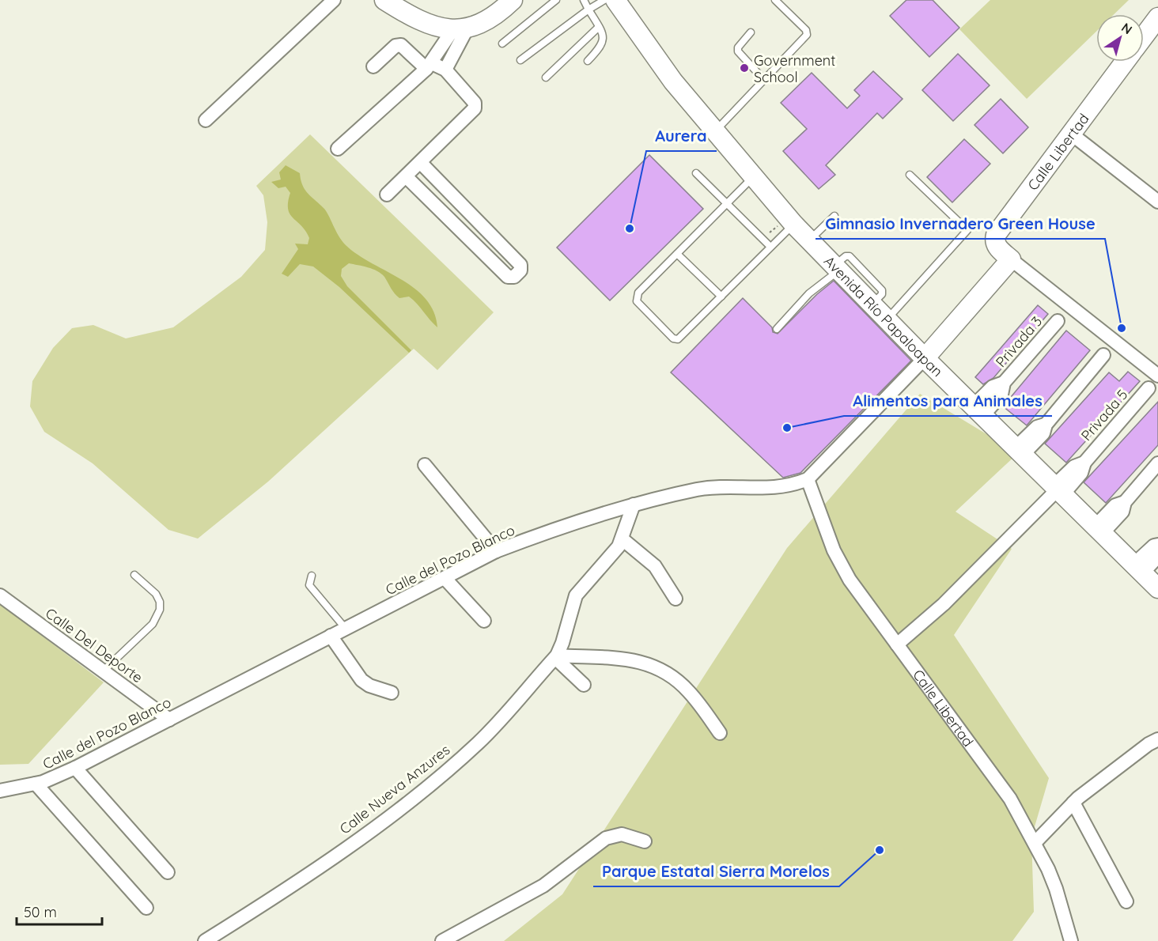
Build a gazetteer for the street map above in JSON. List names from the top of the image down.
{
  "streets": {
    "main road": ["Calle Libertad", "Avenida Río Papaloapan"],
    "street": [
      "Privada 3",
      "Privada 5",
      "Calle del Pozo Blanco",
      "Calle Del Deporte",
      "Calle Nueva Anzures"
    ]
  },
  "crossings": [
    ["Calle Libertad", "Privada 5"],
    ["Calle Libertad", "Calle del Pozo Blanco"],
    ["Avenida Río Papaloapan", "Privada 3"],
    ["Avenida Río Papaloapan", "Privada 5"],
    ["Calle del Pozo Blanco", "Calle Del Deporte"],
    ["Calle del Pozo Blanco", "Calle Nueva Anzures"]
  ],
  "places": [
    "Government School",
    "Aurera",
    "Gimnasio Invernadero Green House",
    "Alimentos para Animales",
    "Parque Estatal Sierra Morelos"
  ],
  "scale_bar": "50 m",
  "north": "top right"
}
